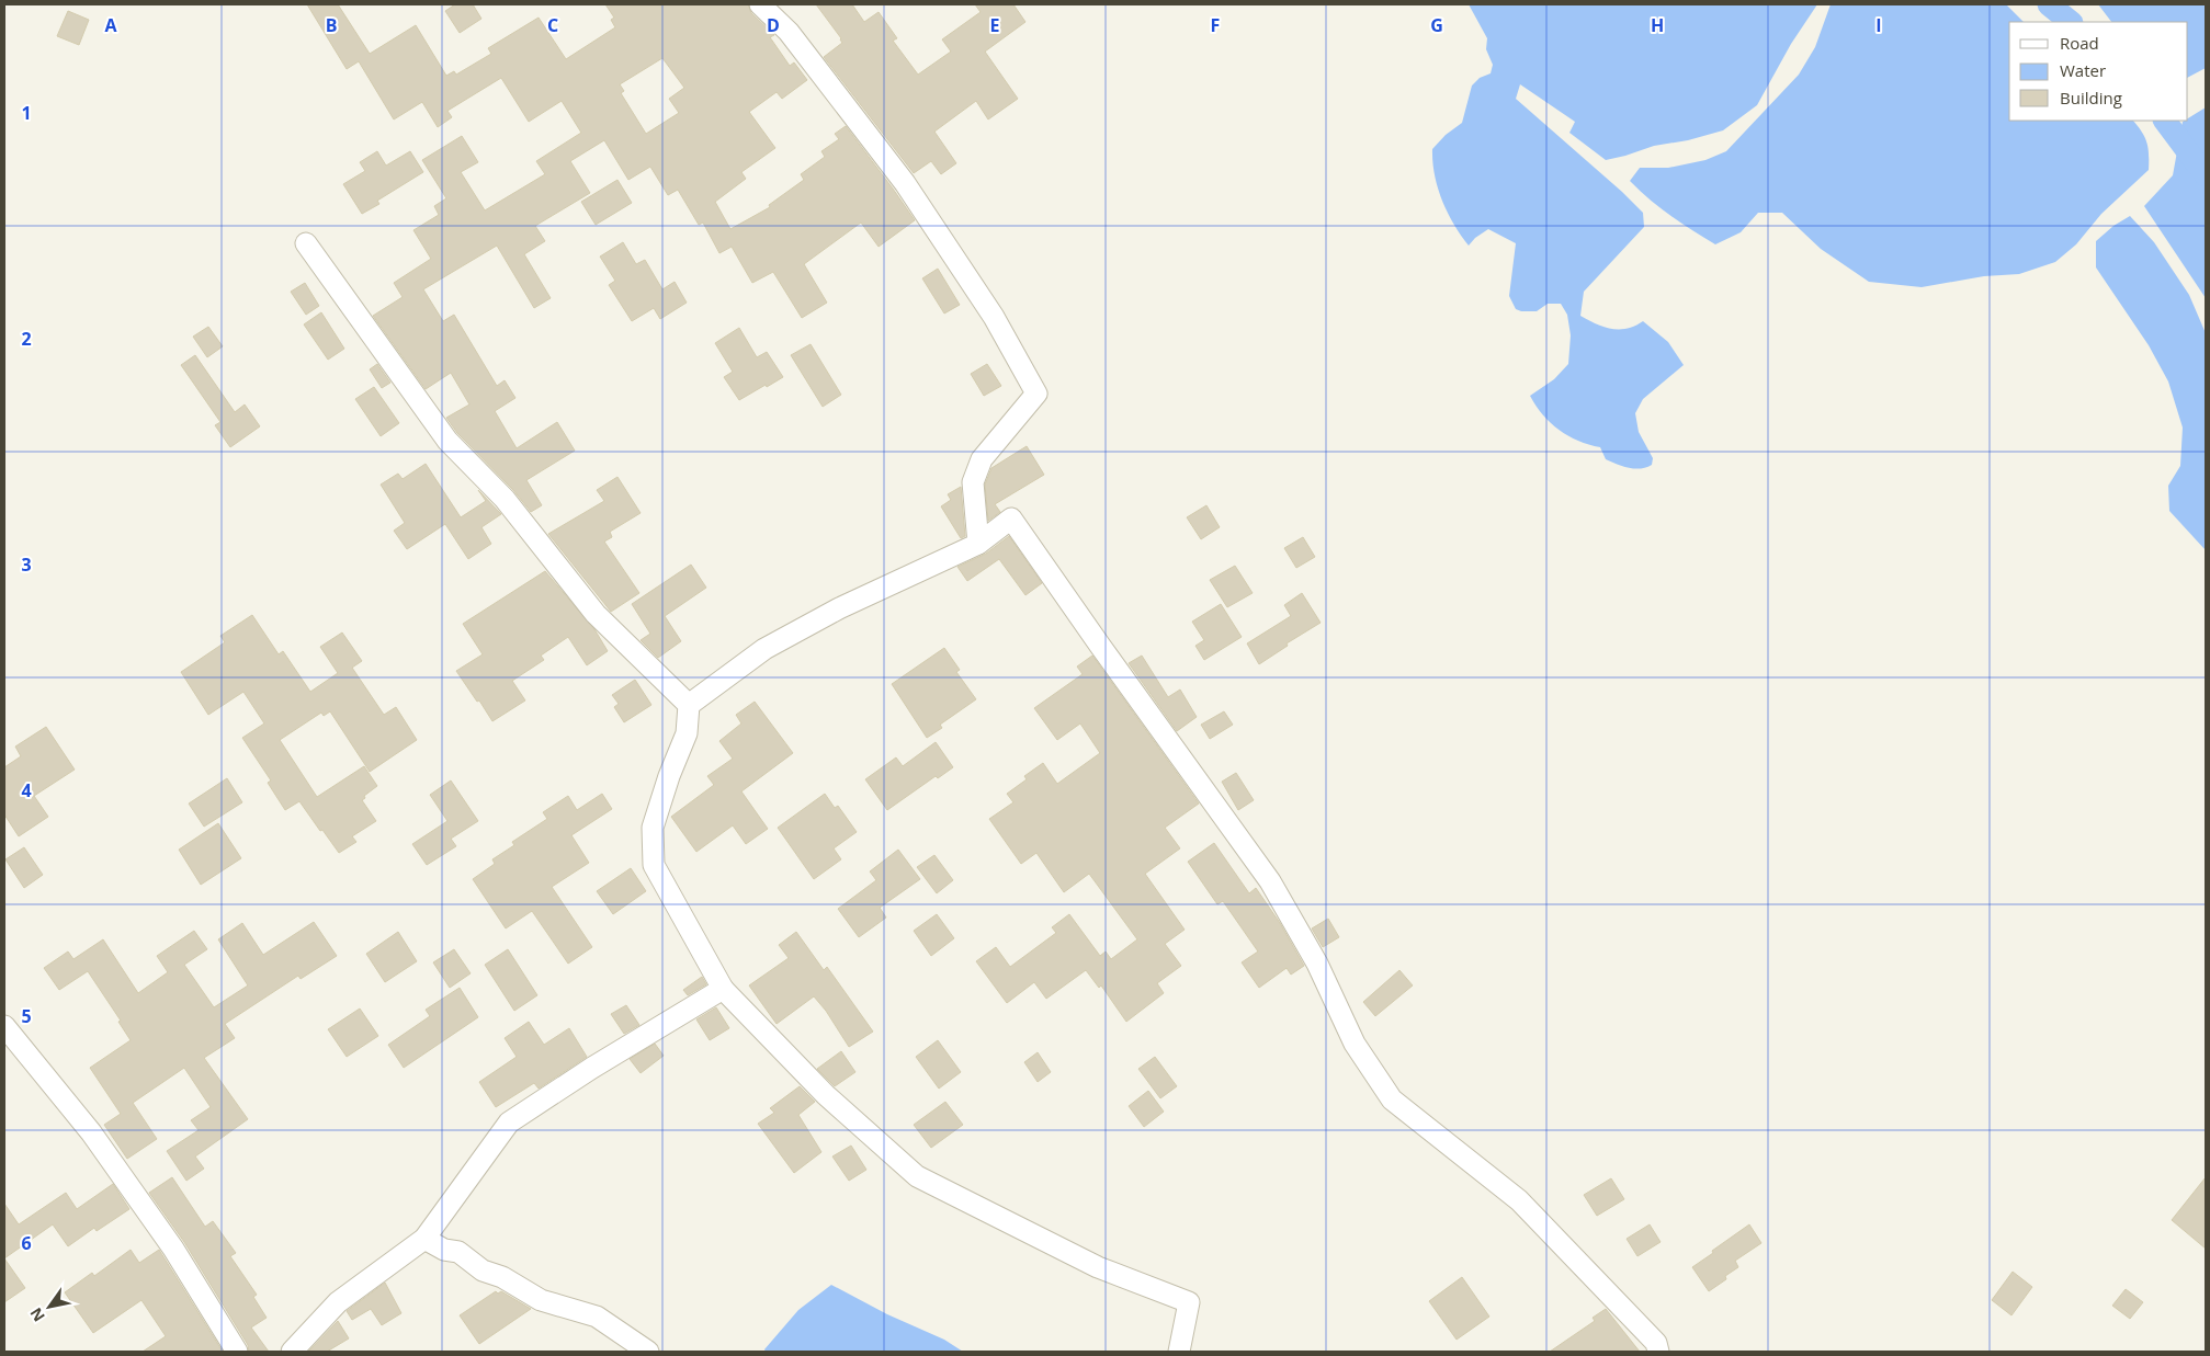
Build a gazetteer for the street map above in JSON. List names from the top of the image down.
{
  "legend": ["Road", "Water", "Building"],
  "north": "bottom left",
  "grid": {
    "columns": [
      "A",
      "B",
      "C",
      "D",
      "E",
      "F",
      "G",
      "H",
      "I"
    ],
    "rows": [
      "1",
      "2",
      "3",
      "4",
      "5",
      "6"
    ]
  }
}
